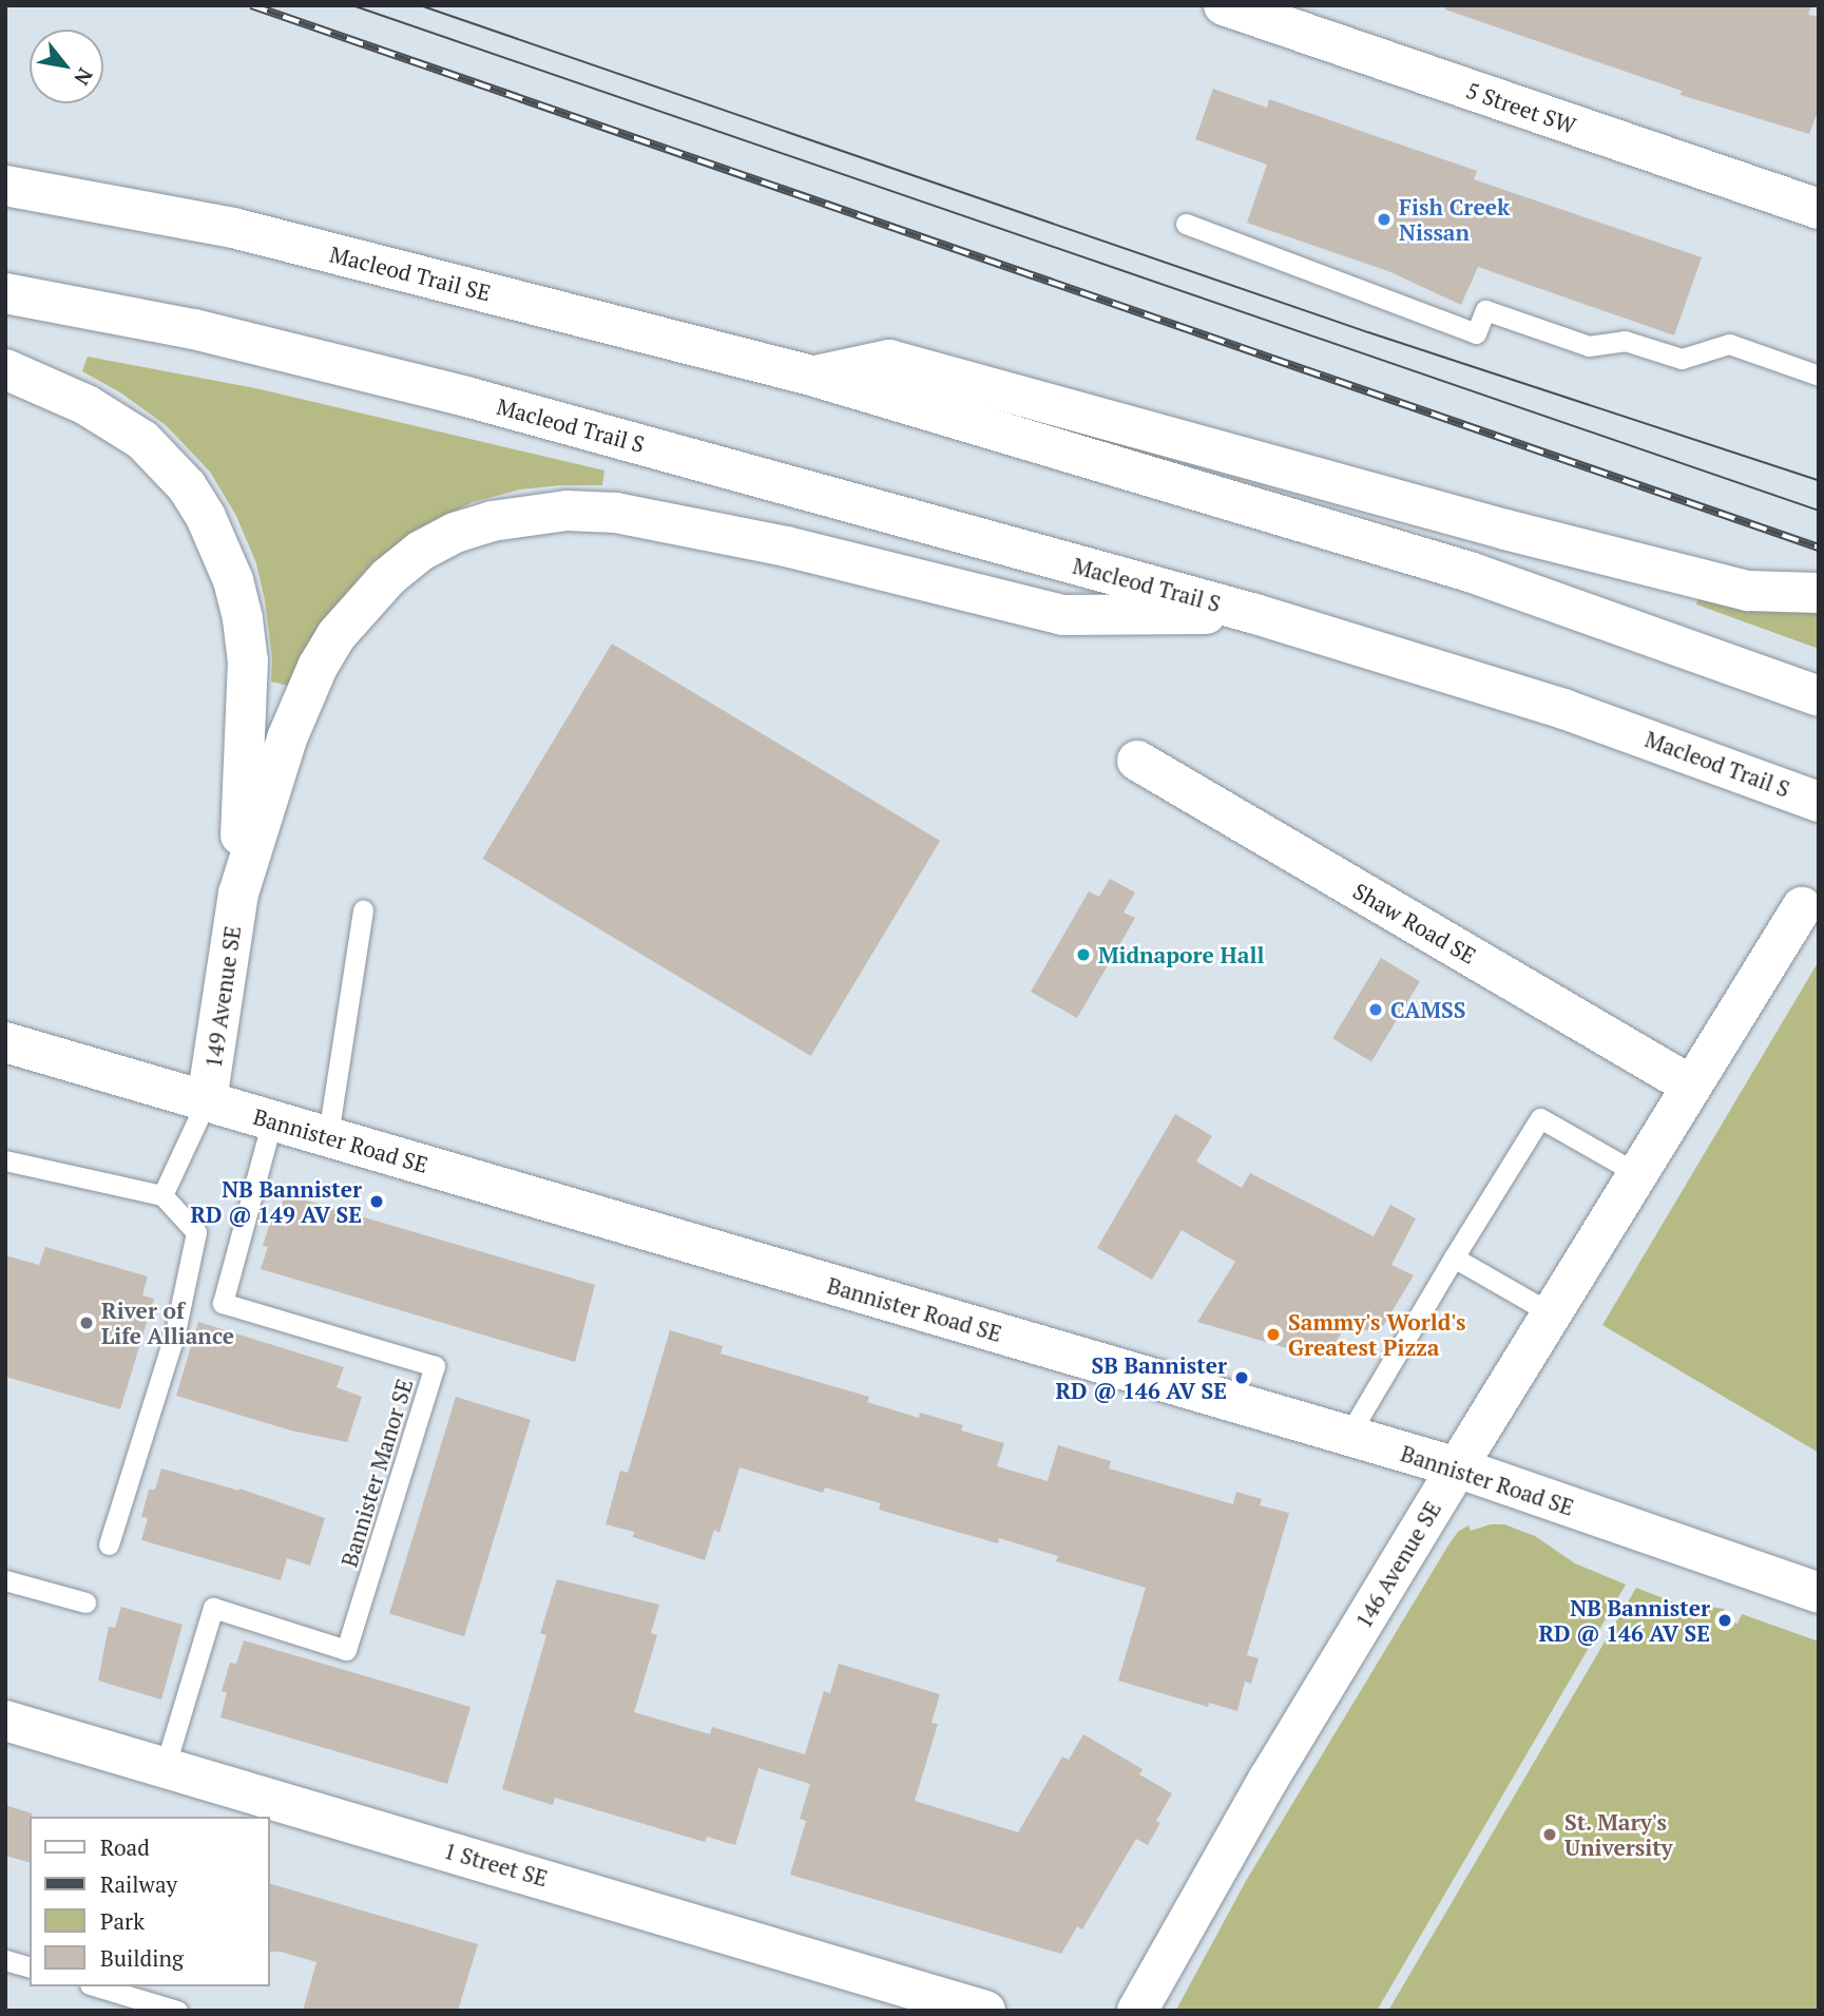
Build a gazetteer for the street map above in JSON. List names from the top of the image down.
{
  "streets": {
    "main road": [
      "5 Street SW",
      "Macleod Trail SE",
      "Macleod Trail S",
      "Shaw Road SE",
      "149 Avenue SE",
      "Bannister Road SE",
      "146 Avenue SE",
      "1 Street SE"
    ],
    "lane": ["Bannister Manor SE"]
  },
  "crossings": [
    ["Shaw Road SE", "146 Avenue SE"],
    ["149 Avenue SE", "Bannister Road SE"],
    ["Bannister Road SE", "Bannister Manor SE"],
    ["Bannister Road SE", "146 Avenue SE"],
    ["Bannister Manor SE", "1 Street SE"]
  ],
  "places": [
    "Fish Creek Nissan",
    "Midnapore Hall",
    "CAMSS",
    "NB Bannister RD @ 149 AV SE",
    "River of Life Alliance",
    "Sammy's World's Greatest Pizza",
    "SB Bannister RD @ 146 AV SE",
    "NB Bannister RD @ 146 AV SE",
    "St. Mary's University"
  ],
  "legend": [
    "Road",
    "Railway",
    "Park",
    "Building"
  ],
  "north": "bottom right"
}
